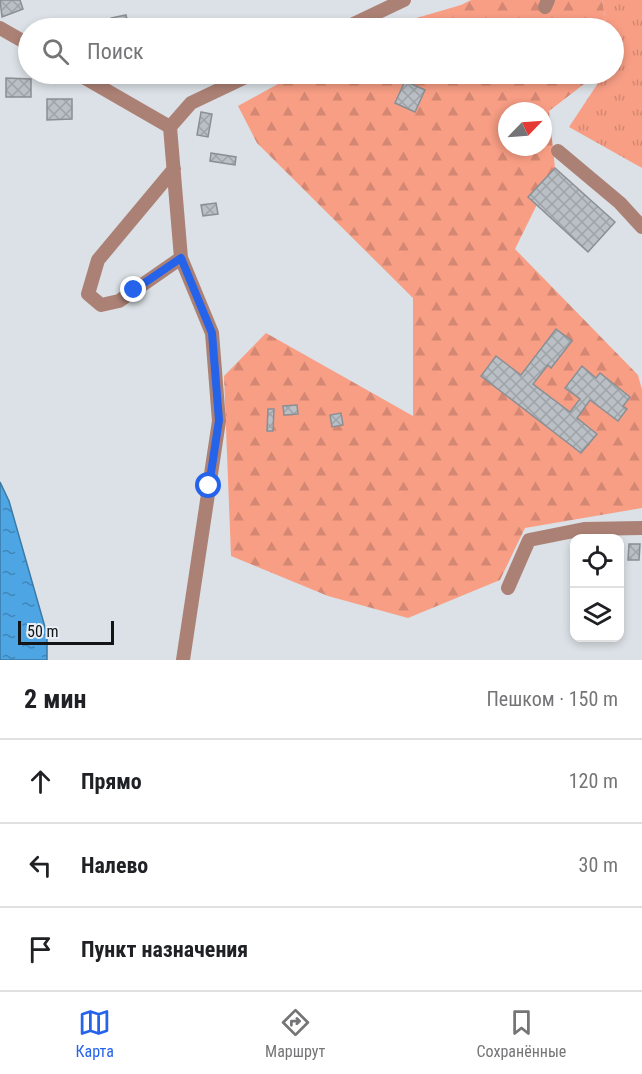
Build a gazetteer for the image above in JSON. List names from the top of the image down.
{
  "scale_bar": "50 m",
  "north": "top right",
  "page": {
    "search": "Поиск",
    "scale": "50 m",
    "heading": ["2 мин", "Пешком · 150 m"],
    "list": [
      ["Прямо", "120 m"],
      ["Налево", "30 m"],
      "Пункт назначения"
    ],
    "nav": ["Карта", "Маршрут", "Сохранённые"]
  }
}
